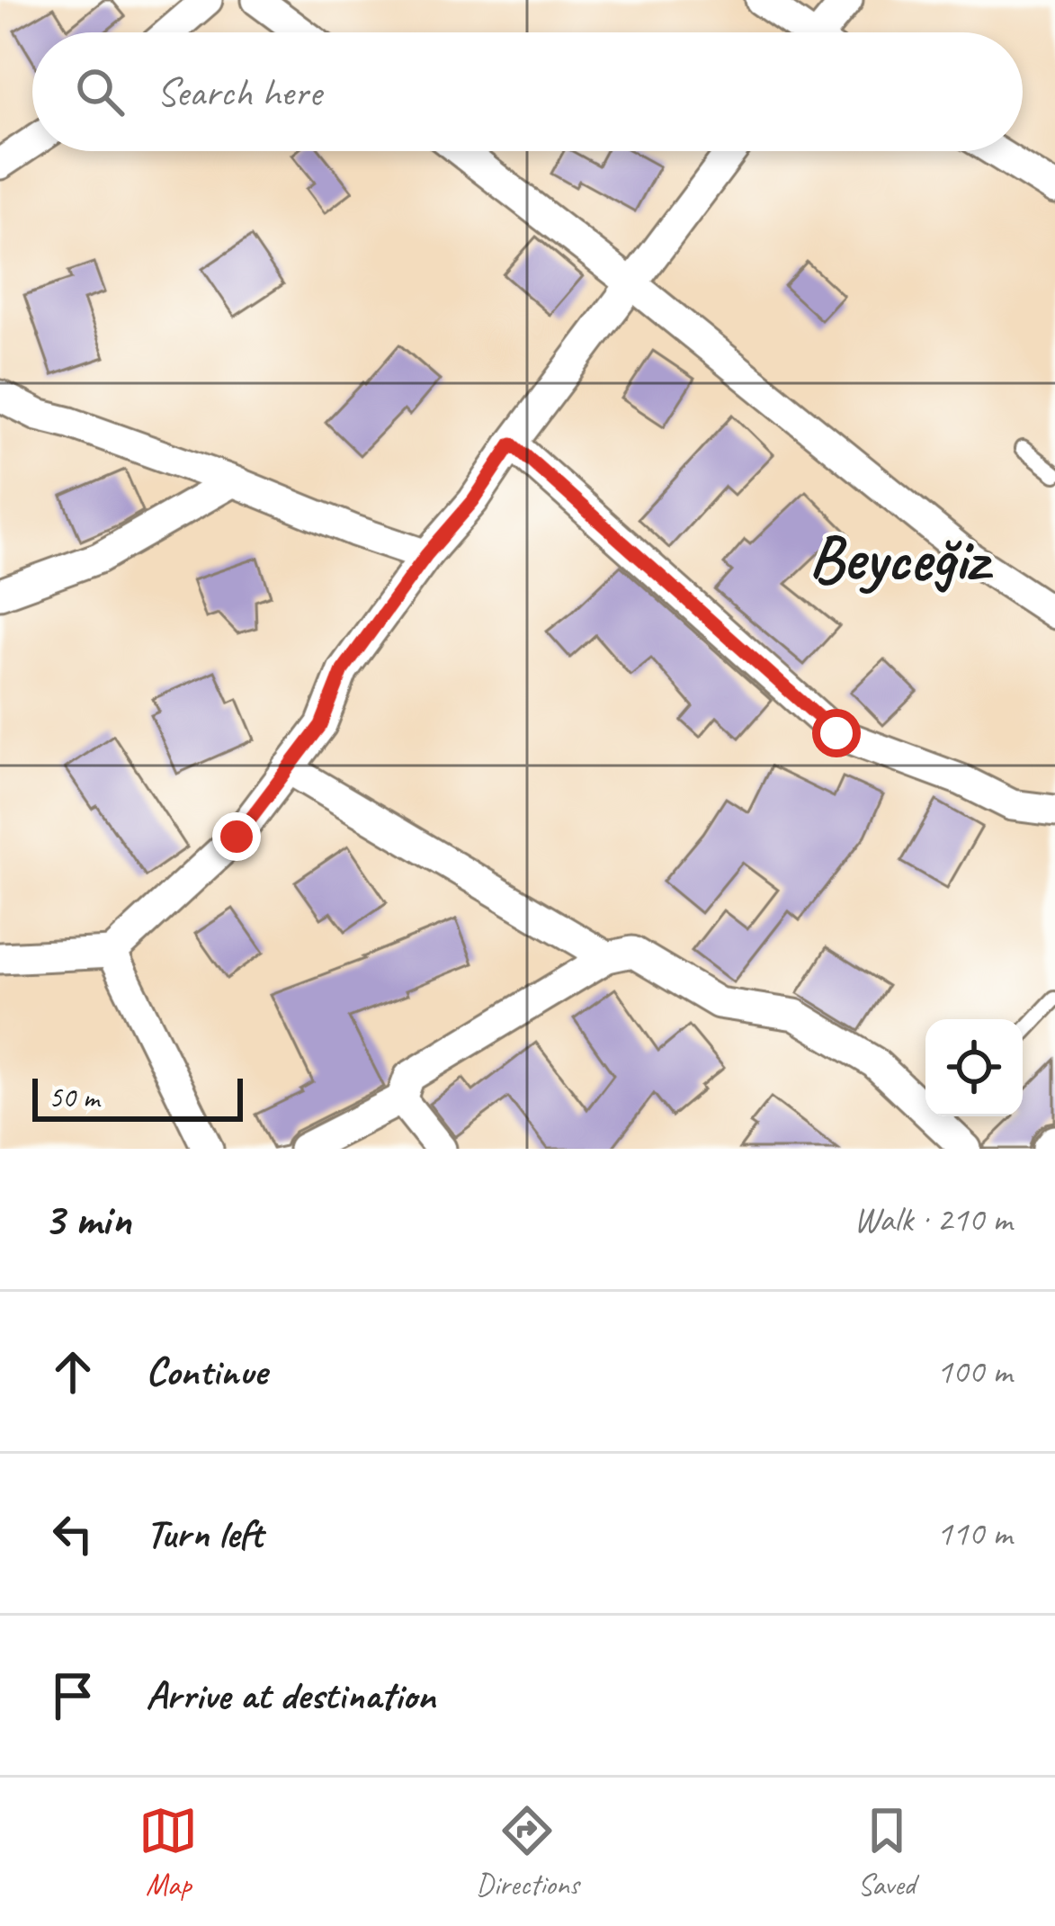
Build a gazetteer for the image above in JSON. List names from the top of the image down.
{
  "districts": ["Beyceğiz"],
  "scale_bar": "50 m",
  "page": {
    "search": "Search here",
    "scale": "50 m",
    "heading": ["3 min", "Walk · 210 m"],
    "list": [
      ["Continue", "100 m"],
      ["Turn left", "110 m"],
      "Arrive at destination"
    ],
    "nav": ["Map", "Directions", "Saved"]
  }
}
